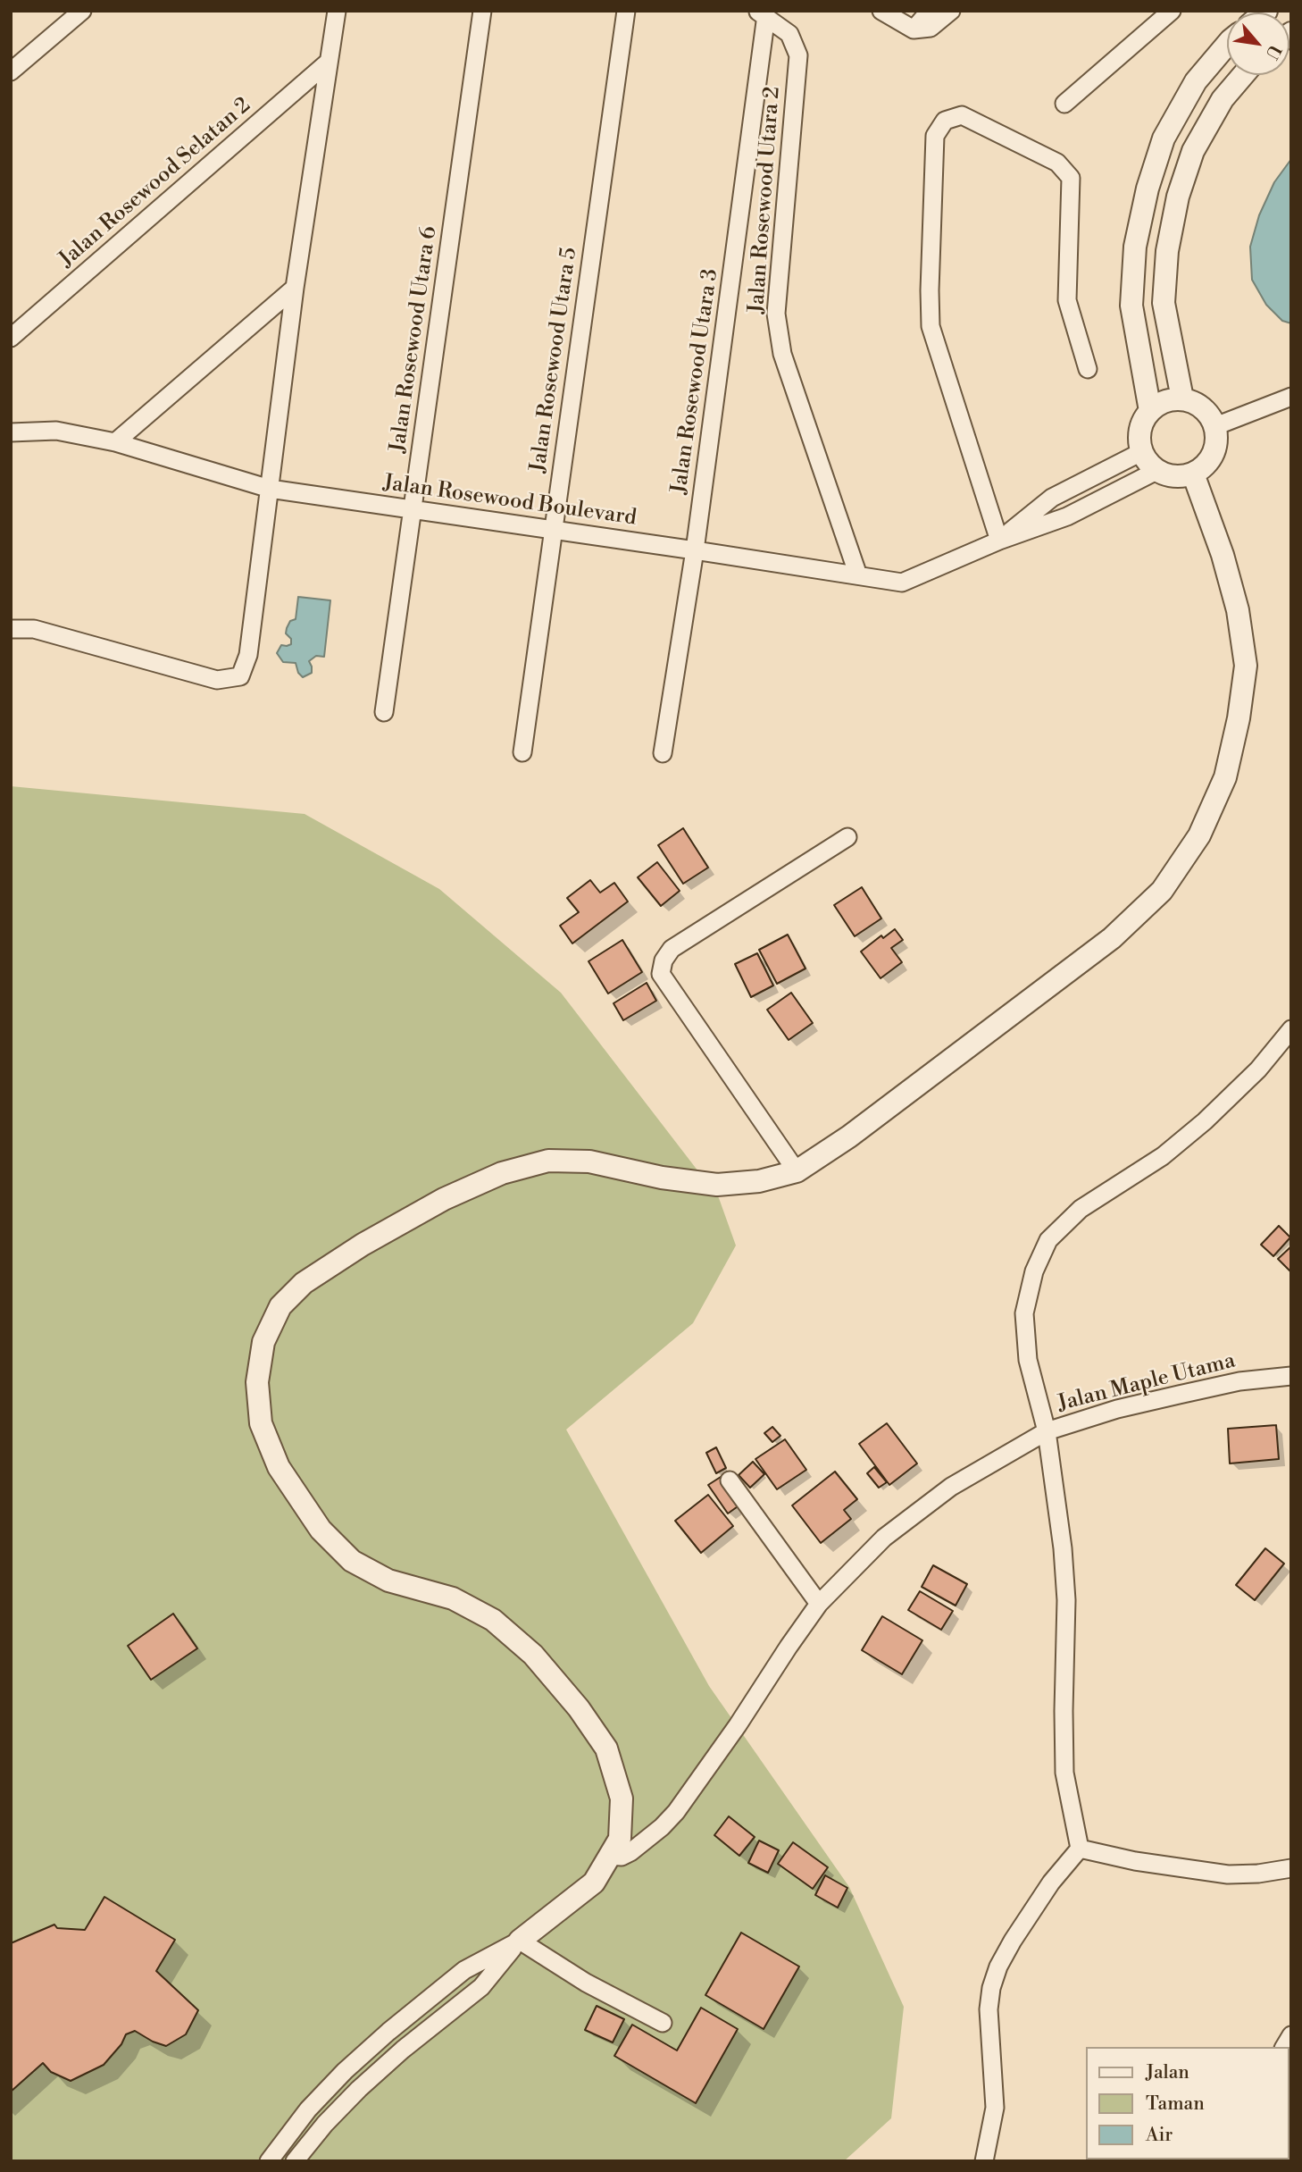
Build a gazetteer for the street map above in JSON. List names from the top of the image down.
{
  "streets": {
    "street": [
      "Jalan Rosewood Selatan 2",
      "Jalan Rosewood Utara 2",
      "Jalan Rosewood Utara 6",
      "Jalan Rosewood Utara 5",
      "Jalan Rosewood Utara 3",
      "Jalan Rosewood Boulevard",
      "Jalan Maple Utama"
    ]
  },
  "crossings": [
    ["Jalan Rosewood Utara 2", "Jalan Rosewood Utara 3"],
    ["Jalan Rosewood Utara 2", "Jalan Rosewood Boulevard"],
    ["Jalan Rosewood Utara 6", "Jalan Rosewood Boulevard"],
    ["Jalan Rosewood Utara 5", "Jalan Rosewood Boulevard"],
    ["Jalan Rosewood Utara 3", "Jalan Rosewood Boulevard"]
  ],
  "legend": ["Jalan", "Taman", "Air"],
  "north": "bottom right"
}
